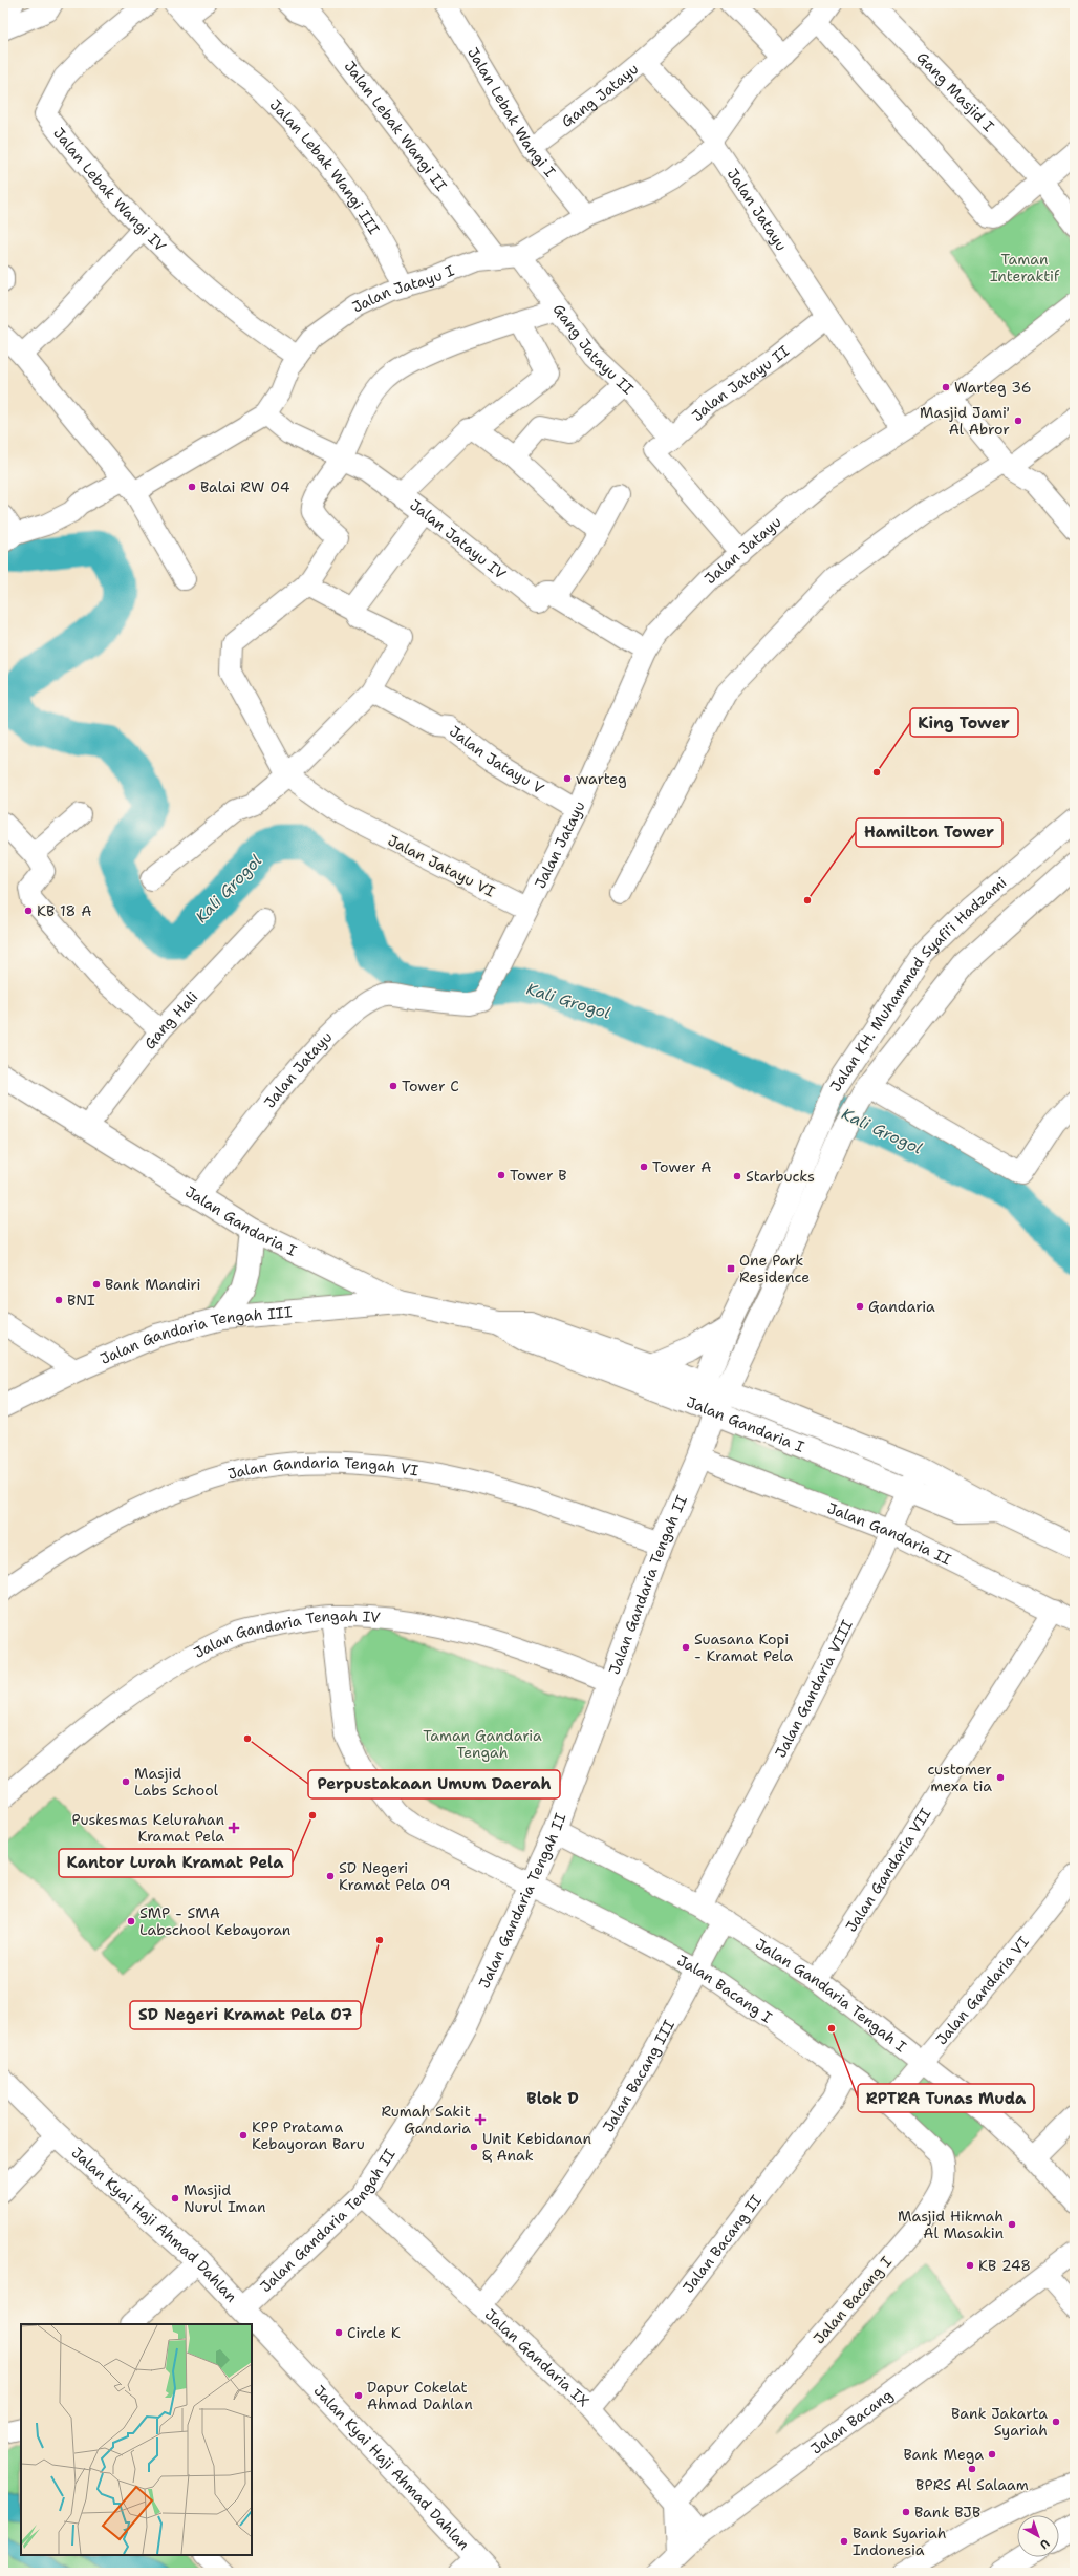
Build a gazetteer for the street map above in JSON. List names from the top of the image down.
{
  "streets": {
    "main road": [
      "Jalan KH. Muhammad Syafi'i Hadzami",
      "Jalan Gandaria I",
      "Jalan Gandaria Tengah III",
      "Jalan Gandaria Tengah II",
      "Jalan Kyai Haji Ahmad Dahlan"
    ],
    "street": [
      "Gang Masjid I",
      "Gang Jatayu",
      "Jalan Lebak Wangi I",
      "Jalan Lebak Wangi II",
      "Jalan Lebak Wangi III",
      "Jalan Lebak Wangi IV",
      "Jalan Jatayu",
      "Jalan Jatayu I",
      "Gang Jatayu II",
      "Jalan Jatayu II",
      "Jalan Jatayu IV",
      "Jalan Jatayu V",
      "Jalan Jatayu VI",
      "Gang Hali",
      "Jalan Gandaria Tengah VI",
      "Jalan Gandaria II",
      "Jalan Gandaria Tengah IV",
      "Jalan Gandaria VIII",
      "Jalan Gandaria VII",
      "Jalan Bacang I",
      "Jalan Gandaria VI",
      "Jalan Gandaria Tengah I",
      "Jalan Bacang III",
      "Jalan Bacang II",
      "Jalan Gandaria IX",
      "Jalan Bacang"
    ]
  },
  "crossings": [
    ["Gang Jatayu", "Jalan Lebak Wangi I"],
    ["Gang Jatayu", "Jalan Jatayu"],
    ["Gang Jatayu", "Jalan Jatayu I"],
    ["Jalan Lebak Wangi I", "Jalan Jatayu I"],
    ["Jalan Lebak Wangi II", "Jalan Jatayu I"],
    ["Jalan Lebak Wangi III", "Jalan Jatayu I"],
    ["Jalan Lebak Wangi IV", "Jalan Jatayu I"],
    ["Jalan Jatayu", "Jalan Jatayu I"],
    ["Jalan Jatayu", "Jalan Jatayu II"],
    ["Jalan Jatayu", "Jalan Jatayu V"],
    ["Jalan Jatayu", "Jalan Jatayu VI"],
    ["Jalan Jatayu", "Jalan Gandaria I"],
    ["Jalan Jatayu I", "Gang Jatayu II"],
    ["Jalan Jatayu I", "Jalan Jatayu IV"],
    ["Gang Jatayu II", "Jalan Jatayu II"],
    ["Jalan KH. Muhammad Syafi'i Hadzami", "Jalan Gandaria I"],
    ["Jalan KH. Muhammad Syafi'i Hadzami", "Jalan Gandaria Tengah II"],
    ["Gang Hali", "Jalan Gandaria I"],
    ["Jalan Gandaria I", "Jalan Gandaria Tengah III"],
    ["Jalan Gandaria I", "Jalan Gandaria Tengah II"],
    ["Jalan Gandaria I", "Jalan Gandaria VIII"],
    ["Jalan Gandaria Tengah VI", "Jalan Gandaria Tengah II"],
    ["Jalan Gandaria II", "Jalan Gandaria Tengah II"],
    ["Jalan Gandaria II", "Jalan Gandaria VIII"],
    ["Jalan Gandaria II", "Jalan Gandaria VII"],
    ["Jalan Gandaria Tengah II", "Jalan Gandaria Tengah IV"],
    ["Jalan Gandaria Tengah II", "Jalan Bacang I"],
    ["Jalan Gandaria Tengah II", "Jalan Gandaria Tengah I"],
    ["Jalan Gandaria Tengah II", "Jalan Kyai Haji Ahmad Dahlan"],
    ["Jalan Gandaria Tengah II", "Jalan Gandaria IX"],
    ["Jalan Gandaria Tengah IV", "Jalan Bacang I"],
    ["Jalan Gandaria VIII", "Jalan Gandaria Tengah I"],
    ["Jalan Gandaria VII", "Jalan Gandaria Tengah I"],
    ["Jalan Bacang I", "Jalan Gandaria VI"],
    ["Jalan Bacang I", "Jalan Bacang III"],
    ["Jalan Bacang I", "Jalan Bacang II"],
    ["Jalan Bacang I", "Jalan Gandaria IX"],
    ["Jalan Gandaria VI", "Jalan Gandaria Tengah I"],
    ["Jalan Gandaria Tengah I", "Jalan Bacang III"],
    ["Jalan Bacang III", "Jalan Gandaria IX"],
    ["Jalan Bacang II", "Jalan Gandaria IX"],
    ["Jalan Gandaria IX", "Jalan Bacang"]
  ],
  "districts": ["Blok D"],
  "water": ["Kali Grogol"],
  "parks": ["Taman Interaktif", "Taman Gandaria Tengah"],
  "places": {
    "other": [
      "Warteg 36",
      "Masjid Jami' Al Abror",
      "Balai RW 04",
      "King Tower",
      "warteg",
      "Hamilton Tower",
      "KB 18 A",
      "Tower C",
      "Tower A",
      "Tower B",
      "Starbucks",
      "Bank Mandiri",
      "BNI",
      "Gandaria",
      "Suasana Kopi - Kramat Pela",
      "Perpustakaan Umum Daerah",
      "customer mexa tia",
      "Masjid Labs School",
      "Kantor Lurah Kramat Pela",
      "SD Negeri Kramat Pela 09",
      "SMP - SMA Labschool Kebayoran",
      "SD Negeri Kramat Pela 07",
      "RPTRA Tunas Muda",
      "KPP Pratama Kebayoran Baru",
      "Unit Kebidanan & Anak",
      "Masjid Nurul Iman",
      "Masjid Hikmah Al Masakin",
      "KB 248",
      "Circle K",
      "Dapur Cokelat Ahmad Dahlan",
      "Bank Jakarta Syariah",
      "Bank Mega",
      "BPRS Al Salaam",
      "Bank BJB",
      "Bank Syariah Indonesia"
    ],
    "transit": ["One Park Residence"],
    "health": ["Puskesmas Kelurahan Kramat Pela", "Rumah Sakit Gandaria"]
  },
  "north": "bottom right"
}
